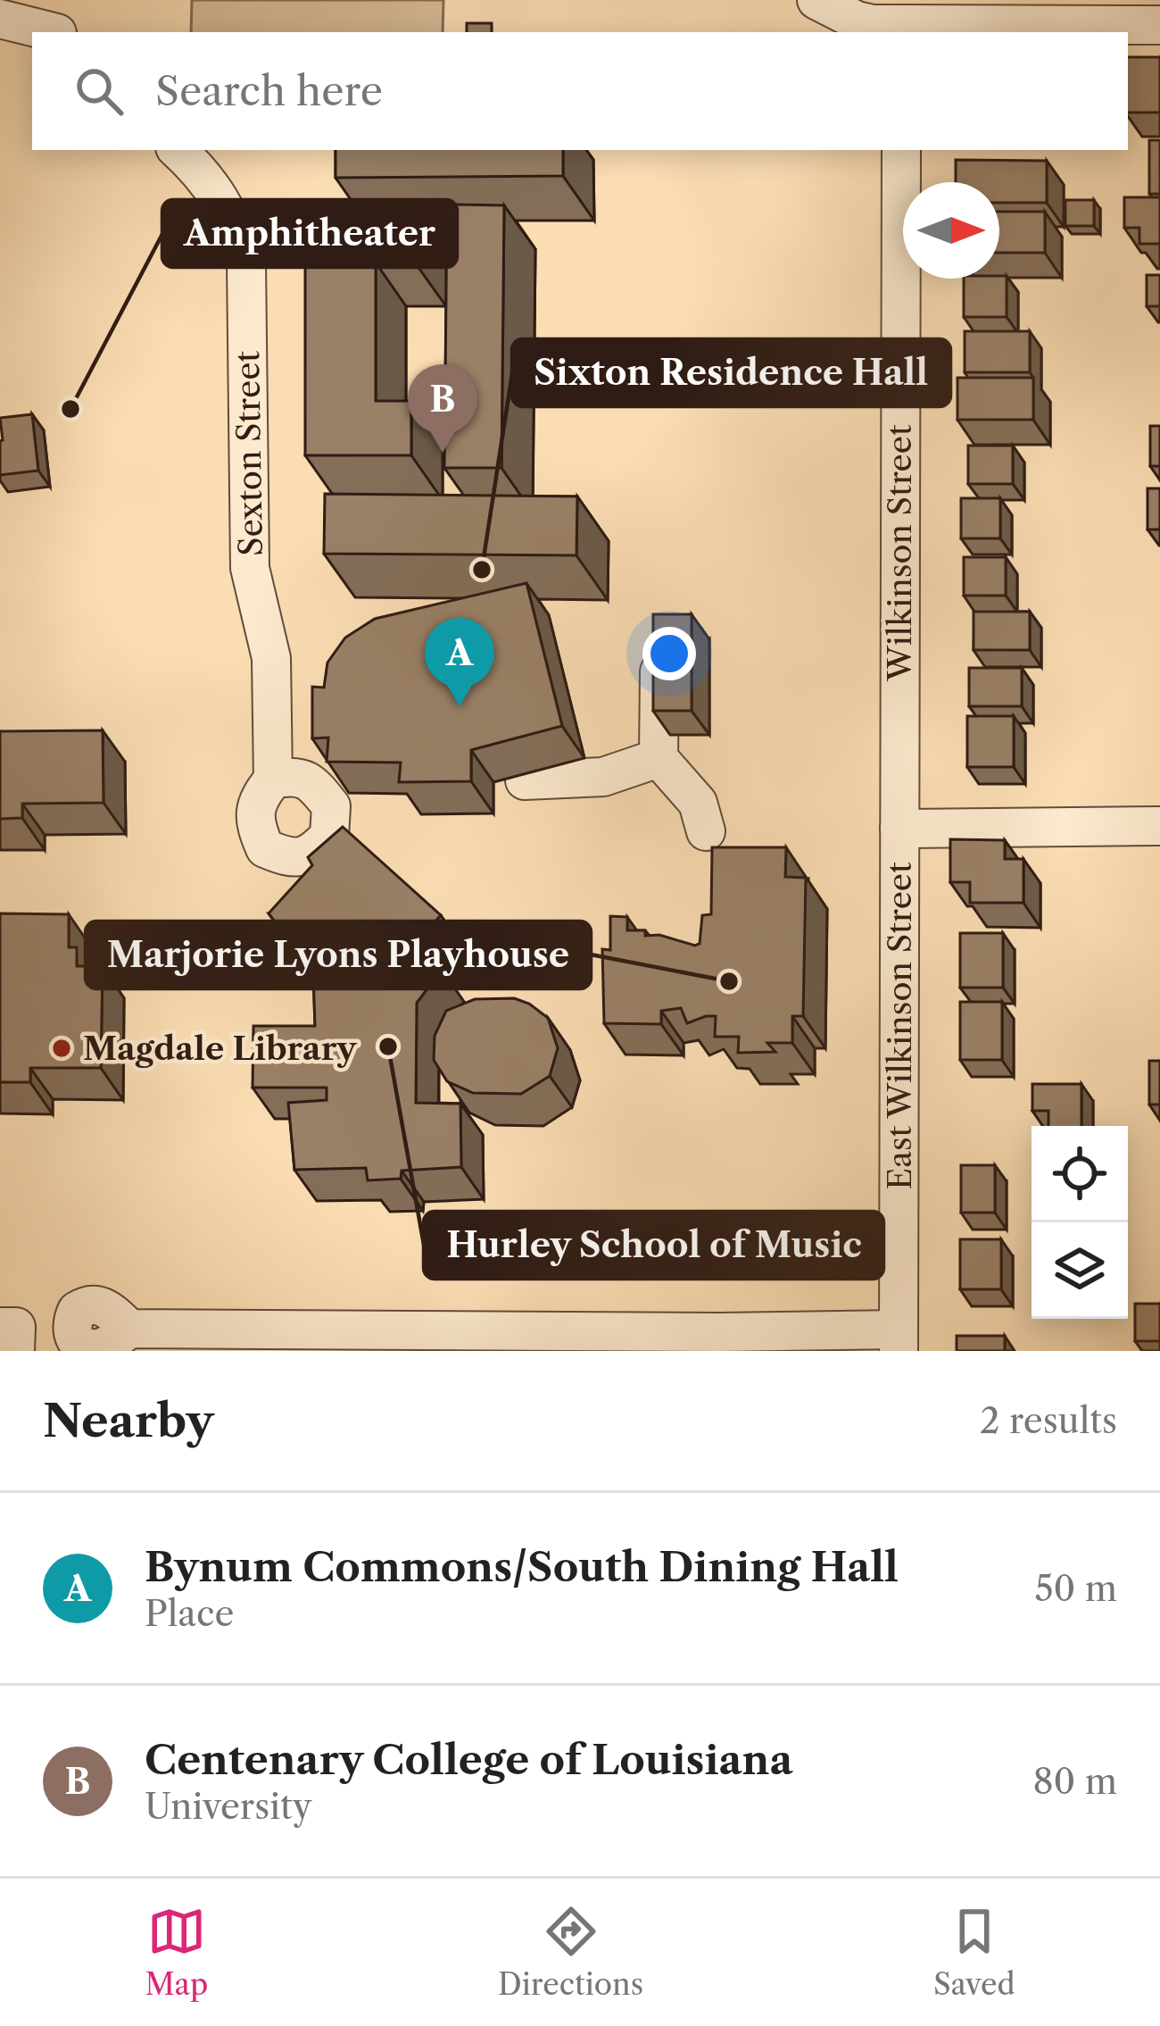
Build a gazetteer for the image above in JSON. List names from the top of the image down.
{
  "streets": {
    "street": ["Sexton Street", "Wilkinson Street", "East Wilkinson Street"]
  },
  "crossings": [
    ["Wilkinson Street", "East Wilkinson Street"]
  ],
  "places": [
    "Amphitheater",
    "Sixton Residence Hall",
    "Marjorie Lyons Playhouse",
    "Hurley School of Music",
    "Magdale Library"
  ],
  "north": "right",
  "page": {
    "search": "Search here",
    "pins": ["B", "A"],
    "heading": ["Nearby", "2 results"],
    "list": [
      {
        "mark": "A",
        "name": "Bynum Commons/South Dining Hall",
        "note": "Place",
        "value": "50 m"
      },
      {
        "mark": "B",
        "name": "Centenary College of Louisiana",
        "note": "University",
        "value": "80 m"
      }
    ],
    "nav": ["Map", "Directions", "Saved"]
  }
}
